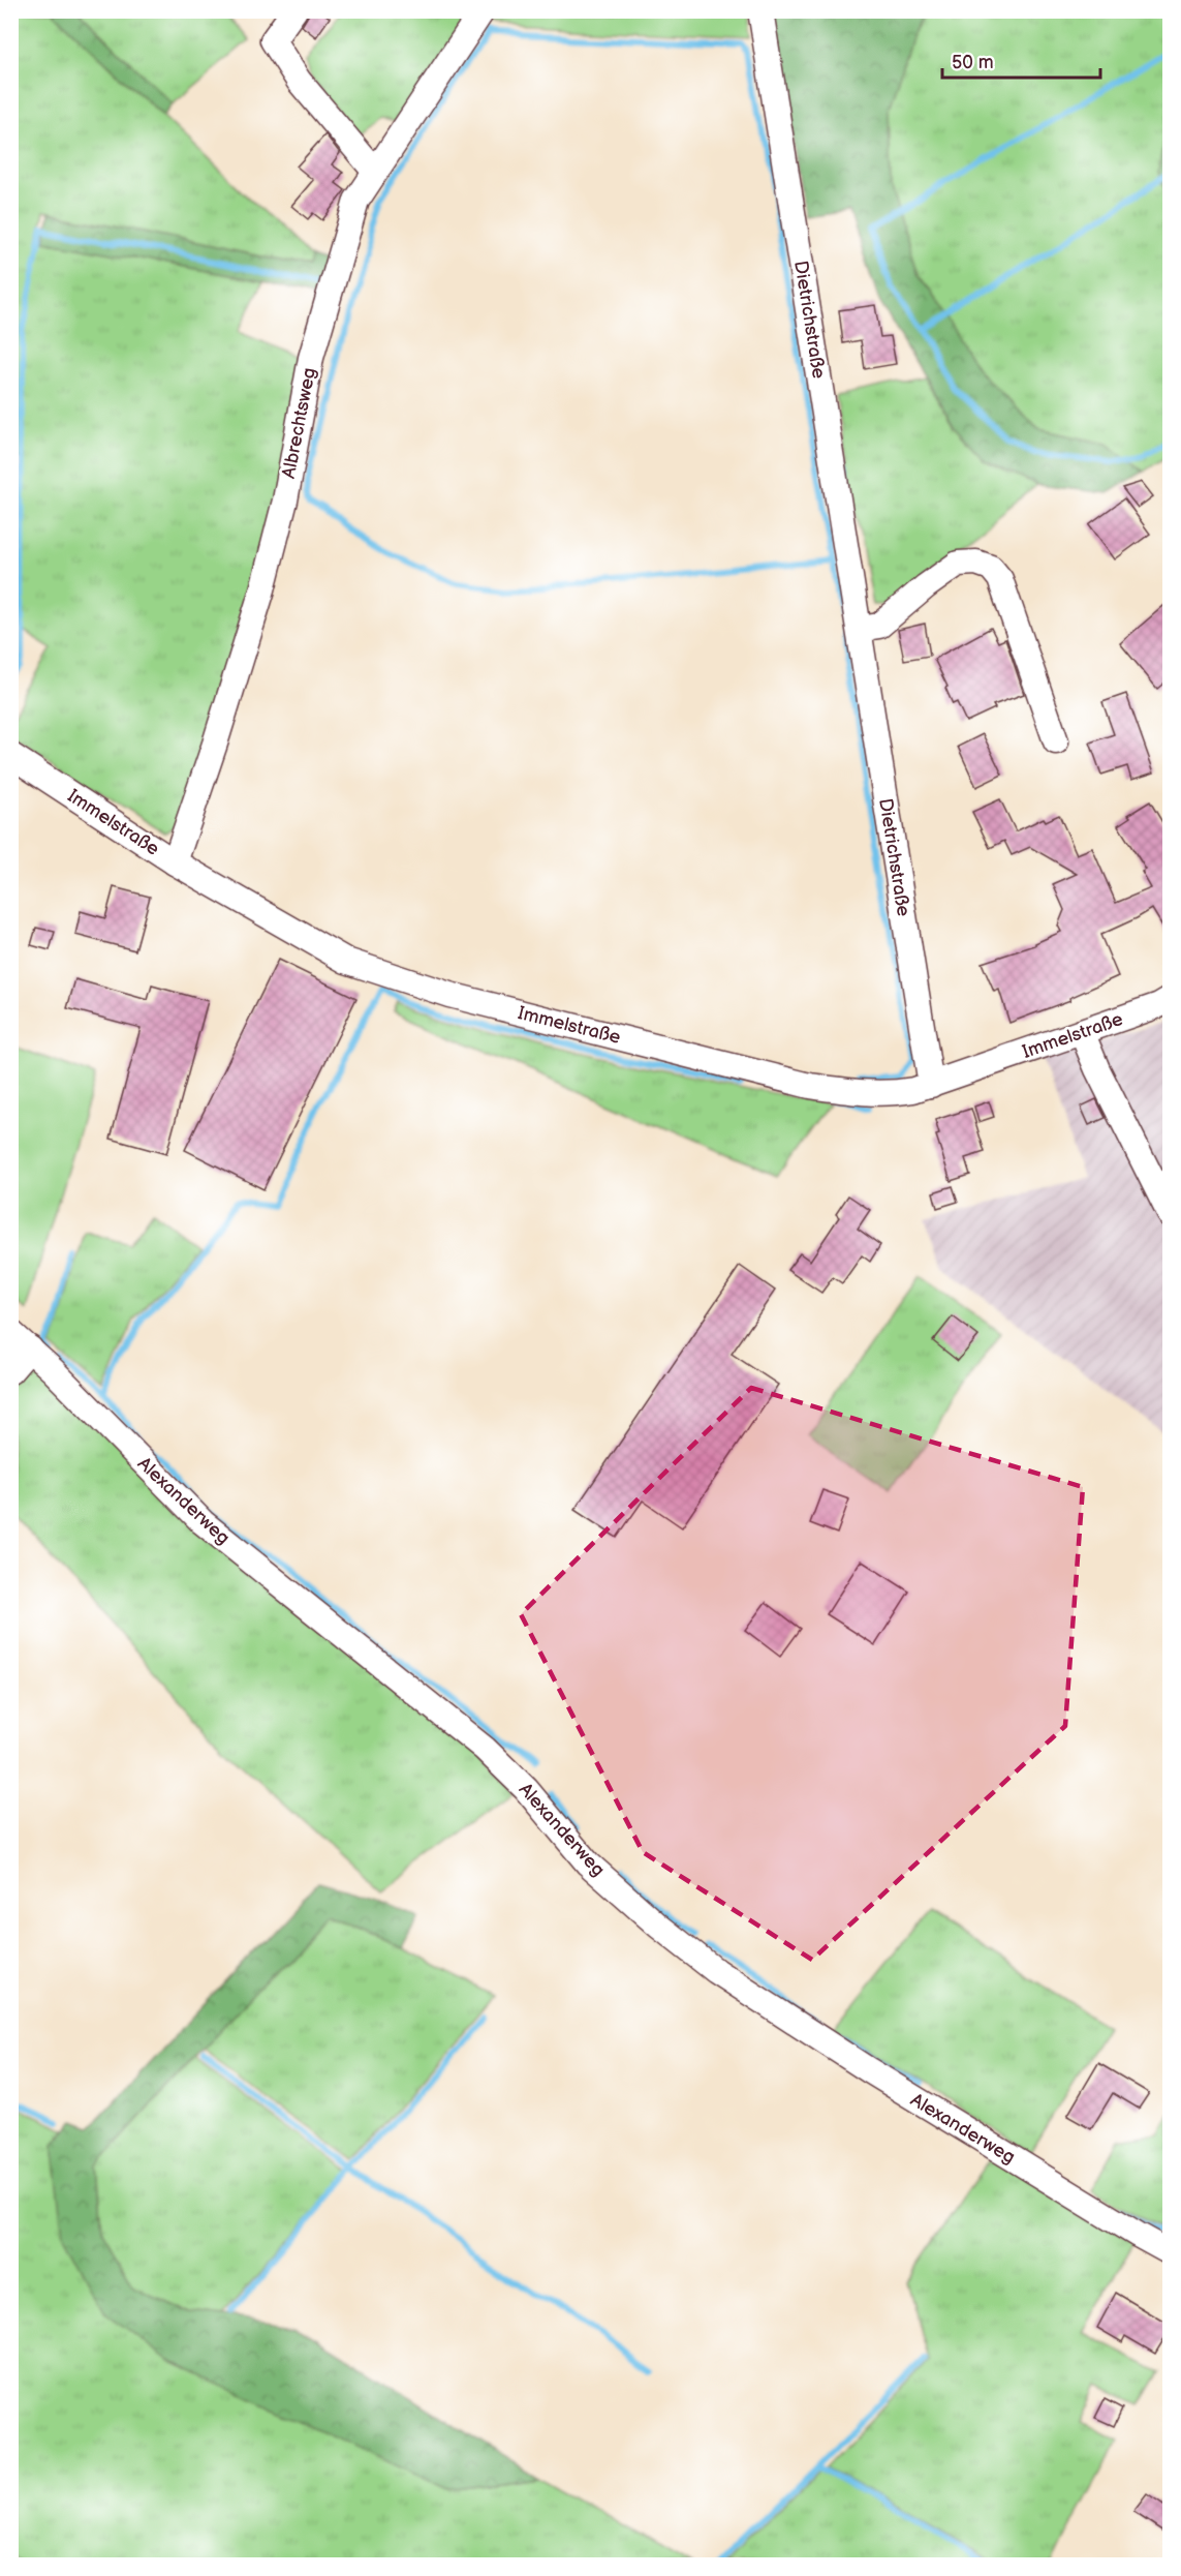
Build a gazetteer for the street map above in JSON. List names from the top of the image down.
{
  "streets": {
    "street": [
      "Dietrichstraße",
      "Albrechtsweg",
      "Immelstraße",
      "Alexanderweg"
    ]
  },
  "crossings": [
    ["Dietrichstraße", "Immelstraße"],
    ["Albrechtsweg", "Immelstraße"]
  ],
  "scale_bar": "50 m"
}
